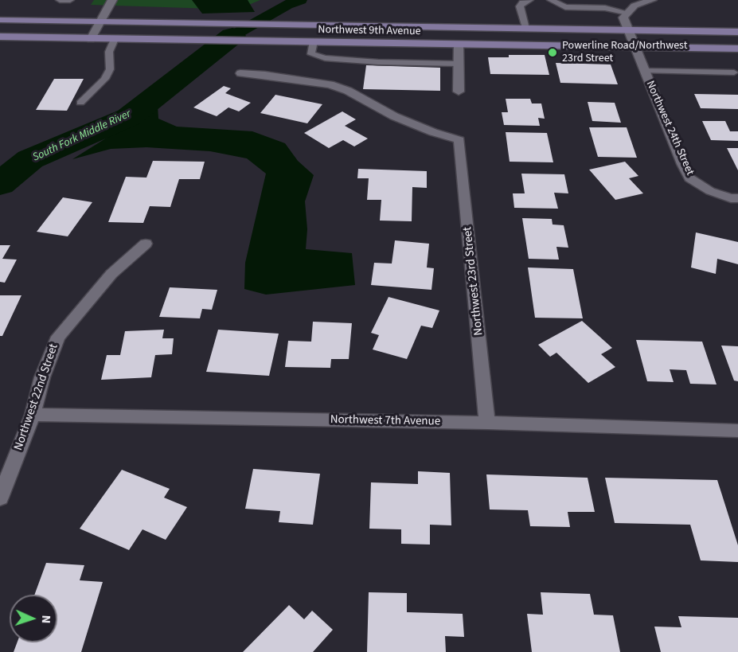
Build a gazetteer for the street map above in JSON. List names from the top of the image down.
{
  "streets": {
    "main road": ["Northwest 9th Avenue"],
    "street": [
      "Northwest 24th Street",
      "Northwest 23rd Street",
      "Northwest 22nd Street",
      "Northwest 7th Avenue"
    ]
  },
  "crossings": [
    ["Northwest 9th Avenue", "Northwest 24th Street"],
    ["Northwest 23rd Street", "Northwest 7th Avenue"],
    ["Northwest 22nd Street", "Northwest 7th Avenue"]
  ],
  "water": ["South Fork Middle River"],
  "places": ["Powerline Road/Northwest 23rd Street"],
  "north": "right"
}
